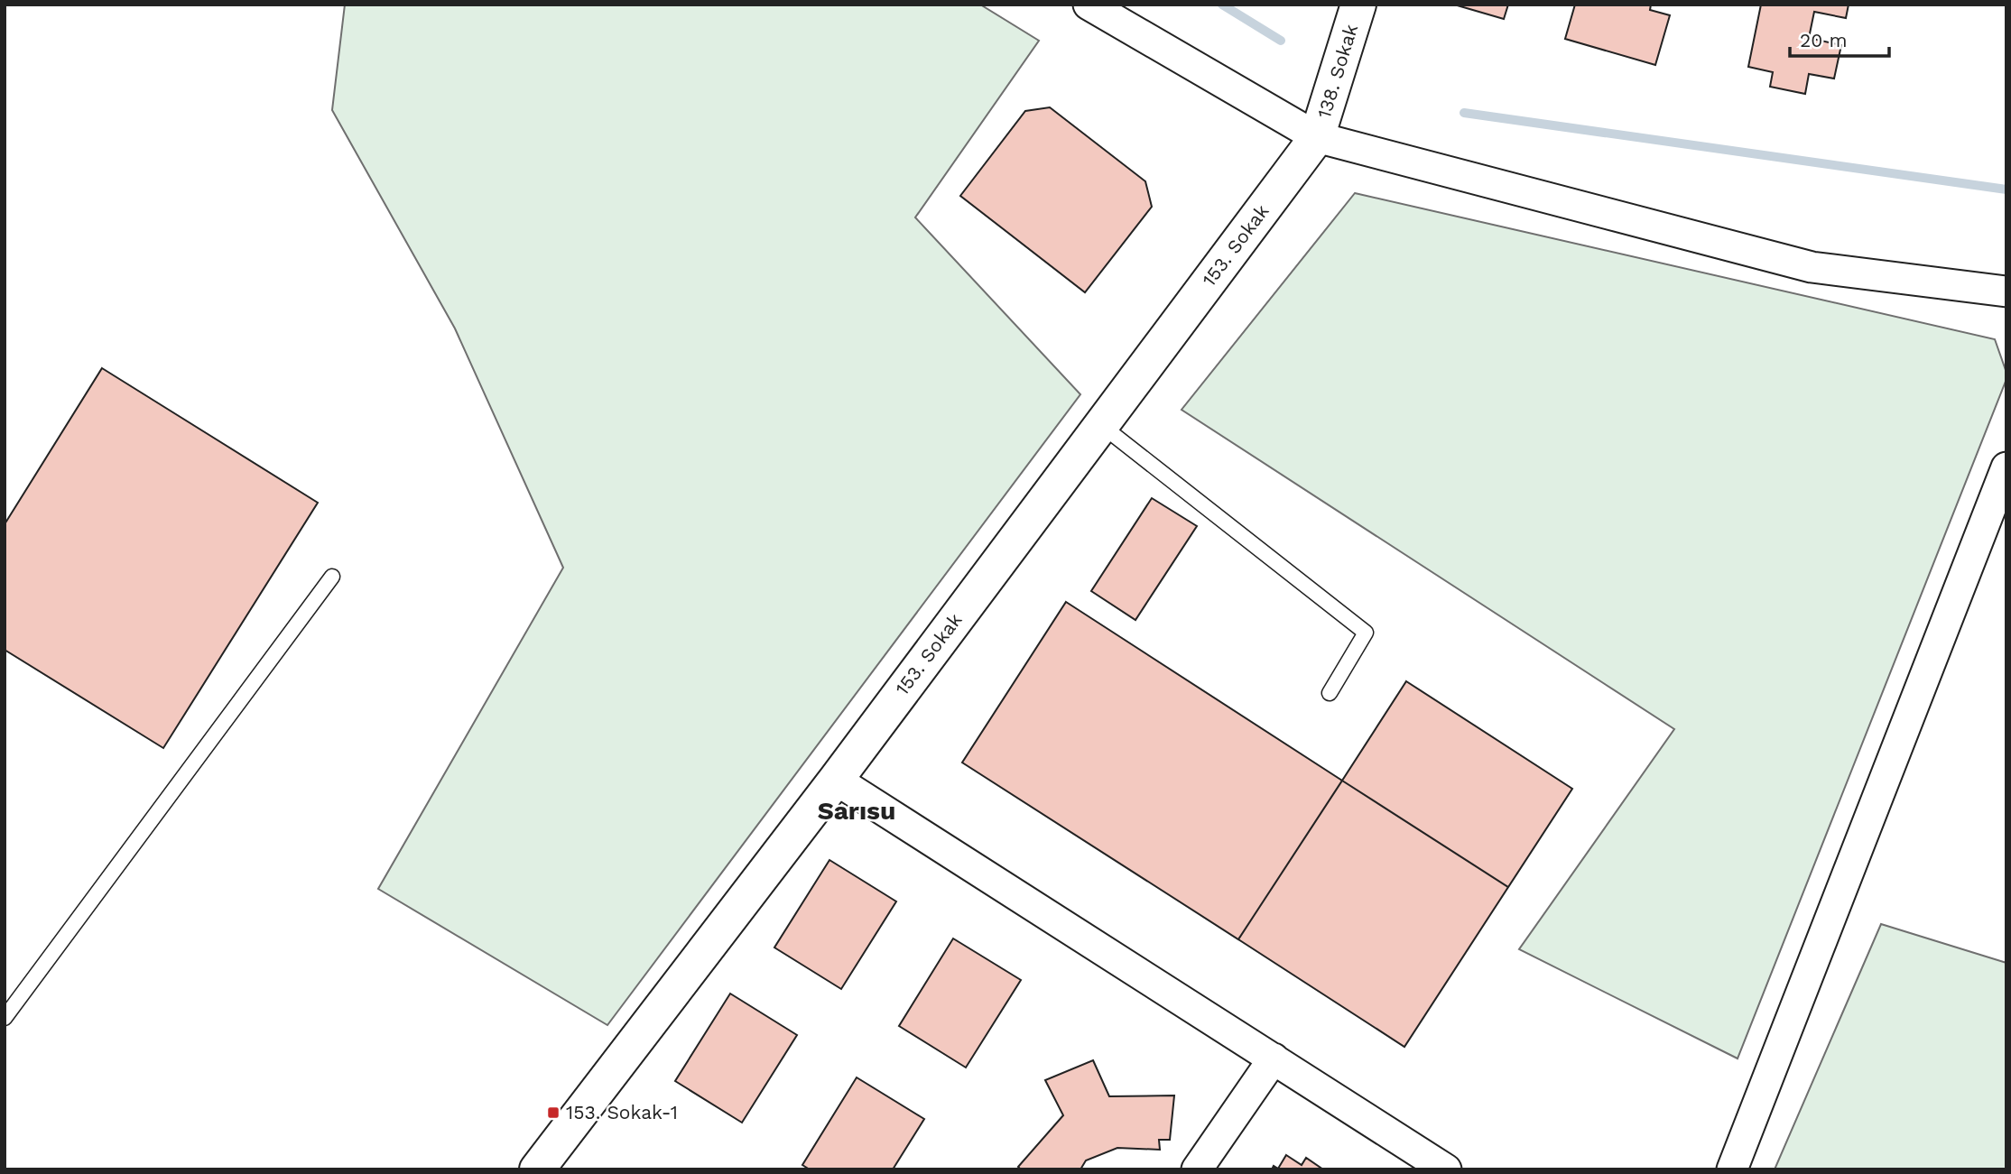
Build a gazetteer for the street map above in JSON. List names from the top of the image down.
{
  "streets": {
    "street": ["138. Sokak", "153. Sokak"]
  },
  "crossings": [
    ["138. Sokak", "153. Sokak"]
  ],
  "districts": ["Sarısu"],
  "places": {
    "transit": ["153. Sokak-1"]
  },
  "scale_bar": "20 m"
}
